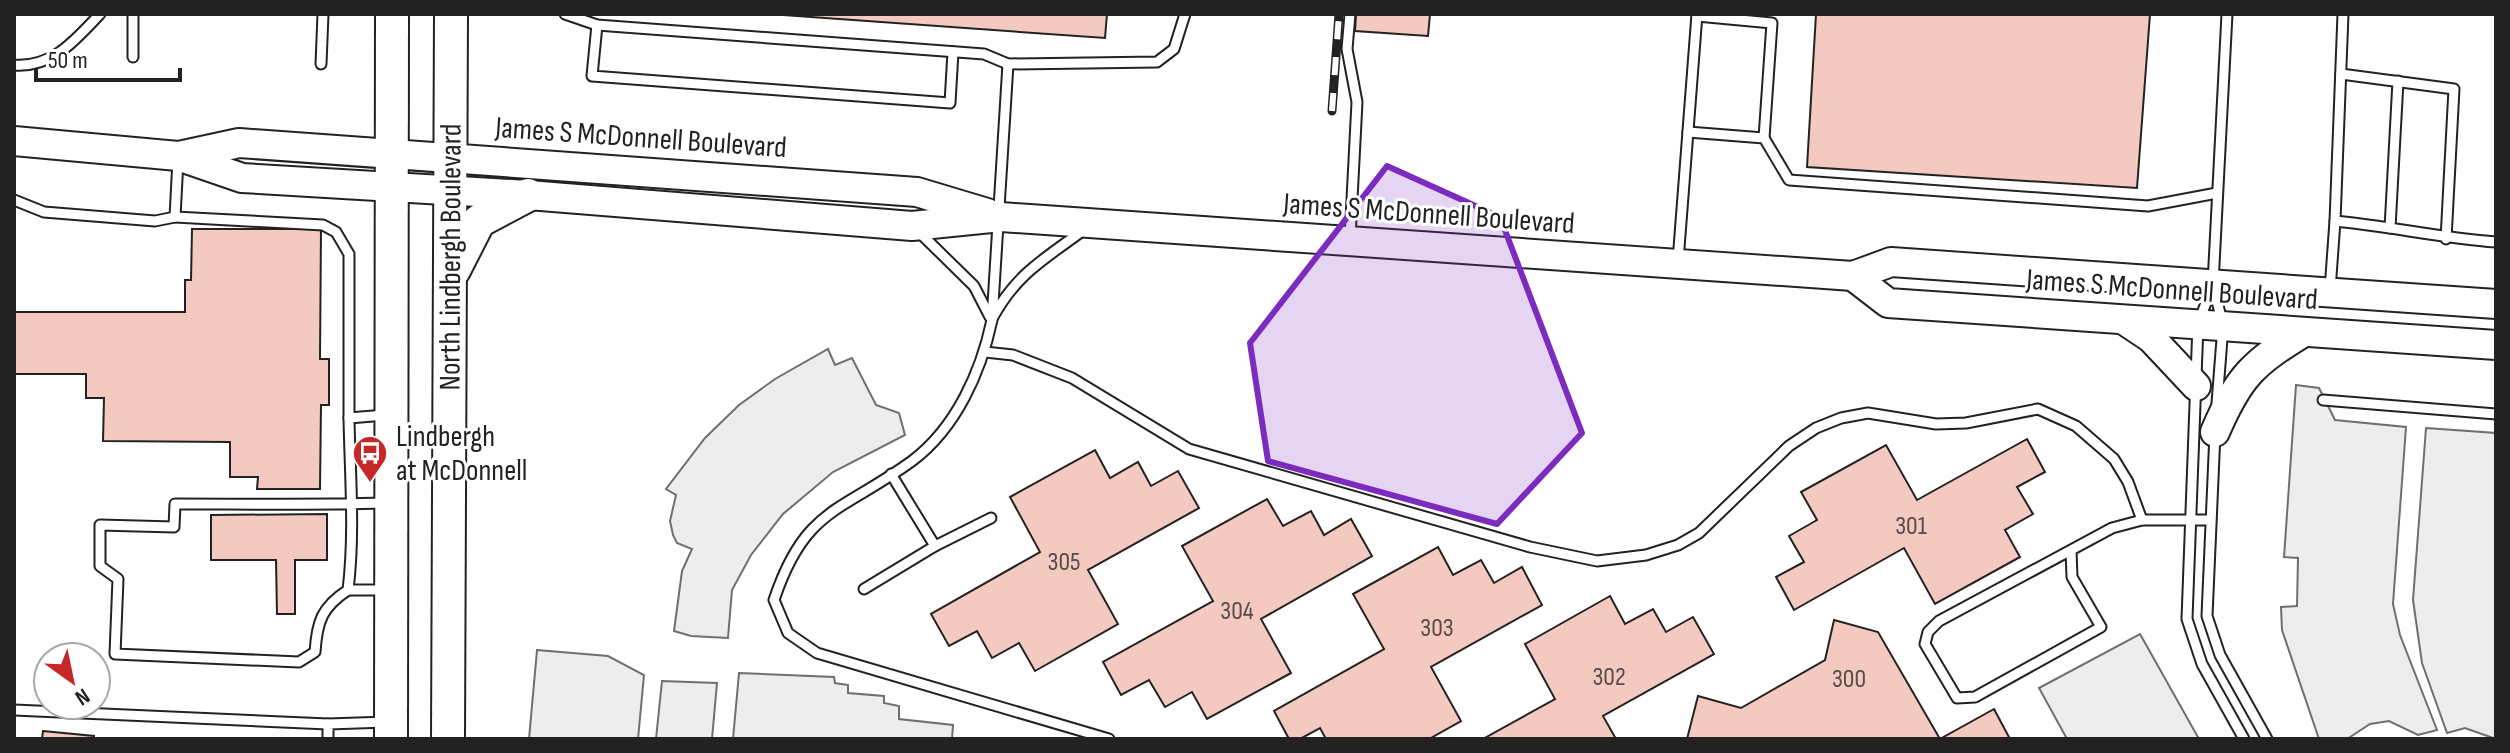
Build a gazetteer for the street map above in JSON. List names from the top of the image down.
{
  "streets": {
    "highway": ["North Lindbergh Boulevard"],
    "main road": ["James S McDonnell Boulevard"]
  },
  "crossings": [
    ["James S McDonnell Boulevard", "North Lindbergh Boulevard"]
  ],
  "places": {
    "bus stop": ["Lindbergh at McDonnell"]
  },
  "house_numbers": [
    "301",
    "305",
    "304",
    "303",
    "302",
    "300"
  ],
  "scale_bar": "50 m",
  "north": "bottom right"
}
